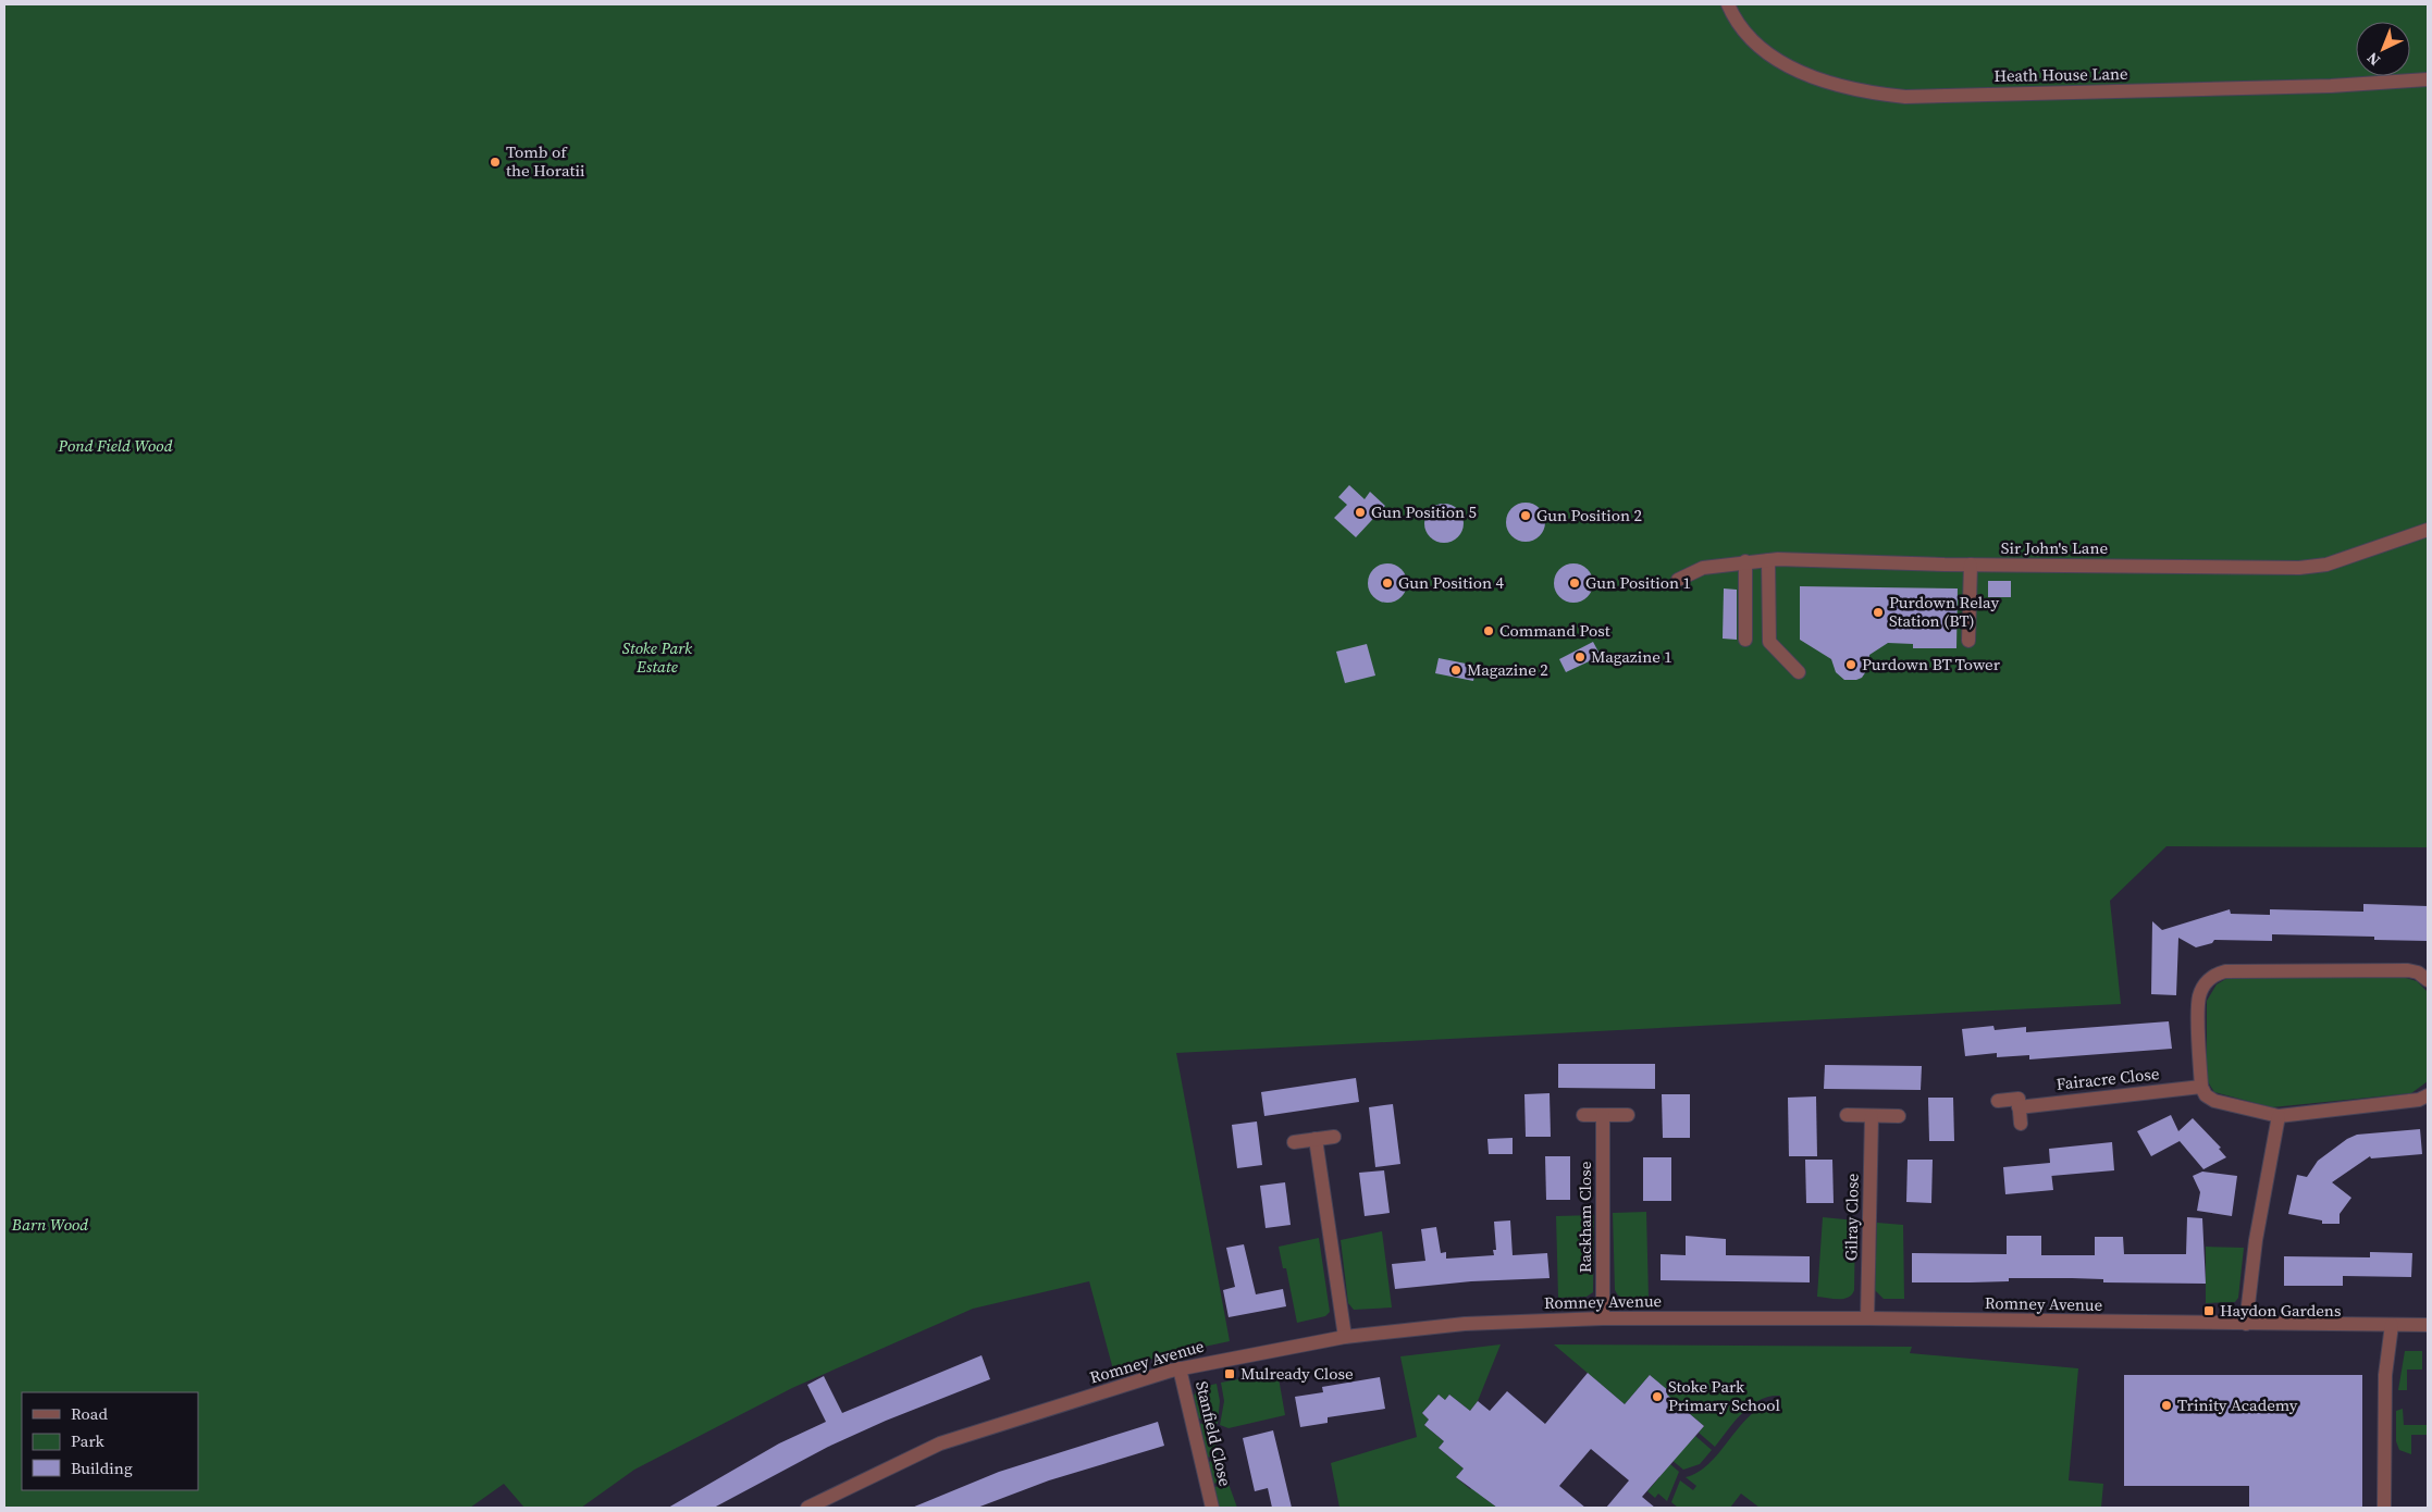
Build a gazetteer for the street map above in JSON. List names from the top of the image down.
{
  "streets": {
    "street": [
      "Heath House Lane",
      "Sir John's Lane",
      "Fairacre Close",
      "Rackham Close",
      "Gilray Close",
      "Romney Avenue",
      "Stanfield Close"
    ]
  },
  "crossings": [
    ["Rackham Close", "Romney Avenue"],
    ["Gilray Close", "Romney Avenue"],
    ["Romney Avenue", "Stanfield Close"]
  ],
  "parks": ["Pond Field Wood", "Stoke Park Estate", "Barn Wood"],
  "places": {
    "other": [
      "Tomb of the Horatii",
      "Gun Position 5",
      "Gun Position 2",
      "Gun Position 4",
      "Gun Position 1",
      "Purdown Relay Station (BT)",
      "Command Post",
      "Magazine 1",
      "Purdown BT Tower",
      "Magazine 2",
      "Stoke Park Primary School",
      "Trinity Academy"
    ],
    "transit": ["Haydon Gardens", "Mulready Close"]
  },
  "legend": ["Road", "Park", "Building"],
  "north": "bottom left"
}
